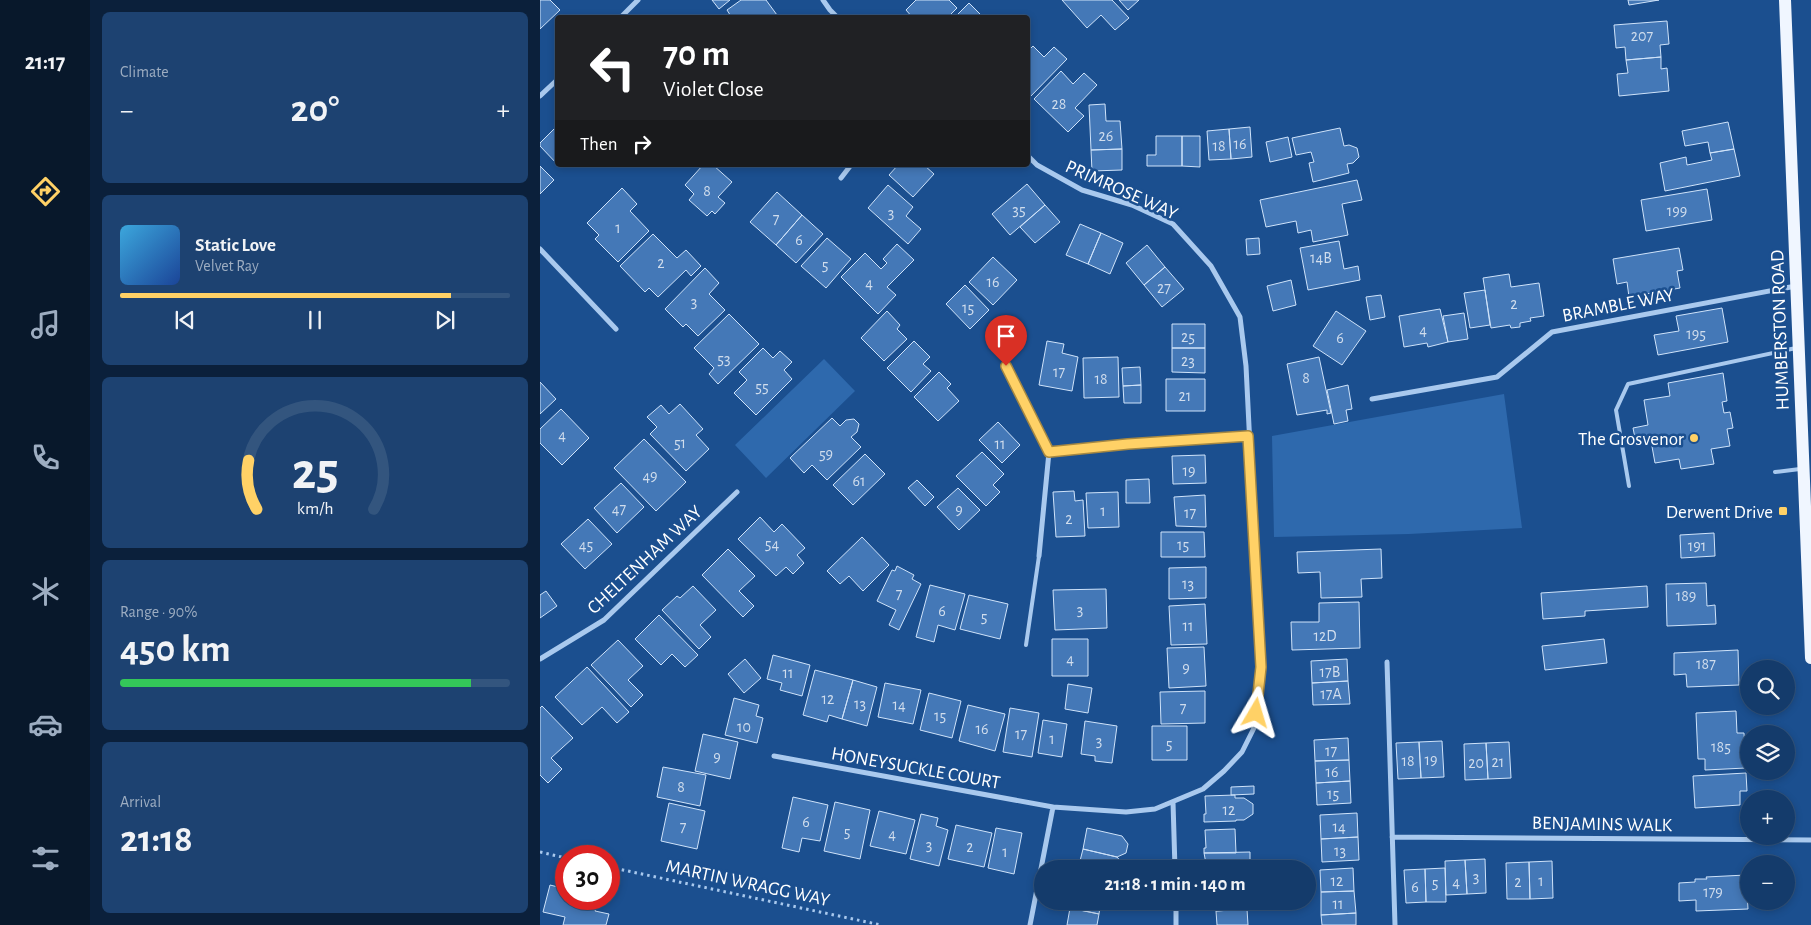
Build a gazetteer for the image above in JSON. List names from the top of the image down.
{
  "streets": {
    "main road": ["HUMBERSTON ROAD"],
    "street": [
      "PRIMROSE WAY",
      "BRAMBLE WAY",
      "CHELTENHAM WAY",
      "HONEYSUCKLE COURT",
      "BENJAMINS WALK"
    ],
    "path": ["MARTIN WRAGG WAY"]
  },
  "crossings": [
    ["PRIMROSE WAY", "HONEYSUCKLE COURT"],
    ["BRAMBLE WAY", "HUMBERSTON ROAD"]
  ],
  "places": {
    "other": ["The Grosvenor"],
    "transit": ["Derwent Drive"]
  },
  "house_numbers": [
    "207",
    "28",
    "26",
    "16",
    "18",
    "8",
    "35",
    "199",
    "3",
    "7",
    "1",
    "6",
    "14B",
    "2",
    "5",
    "16",
    "4",
    "27",
    "3",
    "2",
    "15",
    "4",
    "195",
    "25",
    "6",
    "53",
    "23",
    "17",
    "8",
    "18",
    "55",
    "21",
    "4",
    "51",
    "11",
    "59",
    "19",
    "49",
    "61",
    "47",
    "9",
    "1",
    "17",
    "2",
    "54",
    "45",
    "15",
    "191",
    "13",
    "7",
    "189",
    "3",
    "6",
    "5",
    "11",
    "12D",
    "4",
    "187",
    "9",
    "17B",
    "11",
    "17A",
    "12",
    "13",
    "14",
    "7",
    "15",
    "10",
    "16",
    "17",
    "1",
    "3",
    "5",
    "185",
    "17",
    "9",
    "19",
    "18",
    "21",
    "20",
    "16",
    "8",
    "15",
    "12",
    "6",
    "7",
    "14",
    "5",
    "4",
    "3",
    "2",
    "13",
    "1",
    "3",
    "12",
    "1",
    "4",
    "2",
    "5",
    "6",
    "179",
    "11"
  ],
  "page": {
    "tabs": "21:17",
    "tile": [
      "Climate",
      ["Range · 90%", "450 km"],
      ["Arrival", "21:18"]
    ],
    "turn": ["70 m", "Violet Close"],
    "heat": ["−", "20°", "+"],
    "then": "Then",
    "song": ["Static Love", "Velvet Ray"],
    "map_buttons": ["+", "−"],
    "limit": "30",
    "trip": "21:18 · 1 min · 140 m",
    "gauge": ["25", "km/h"]
  }
}
